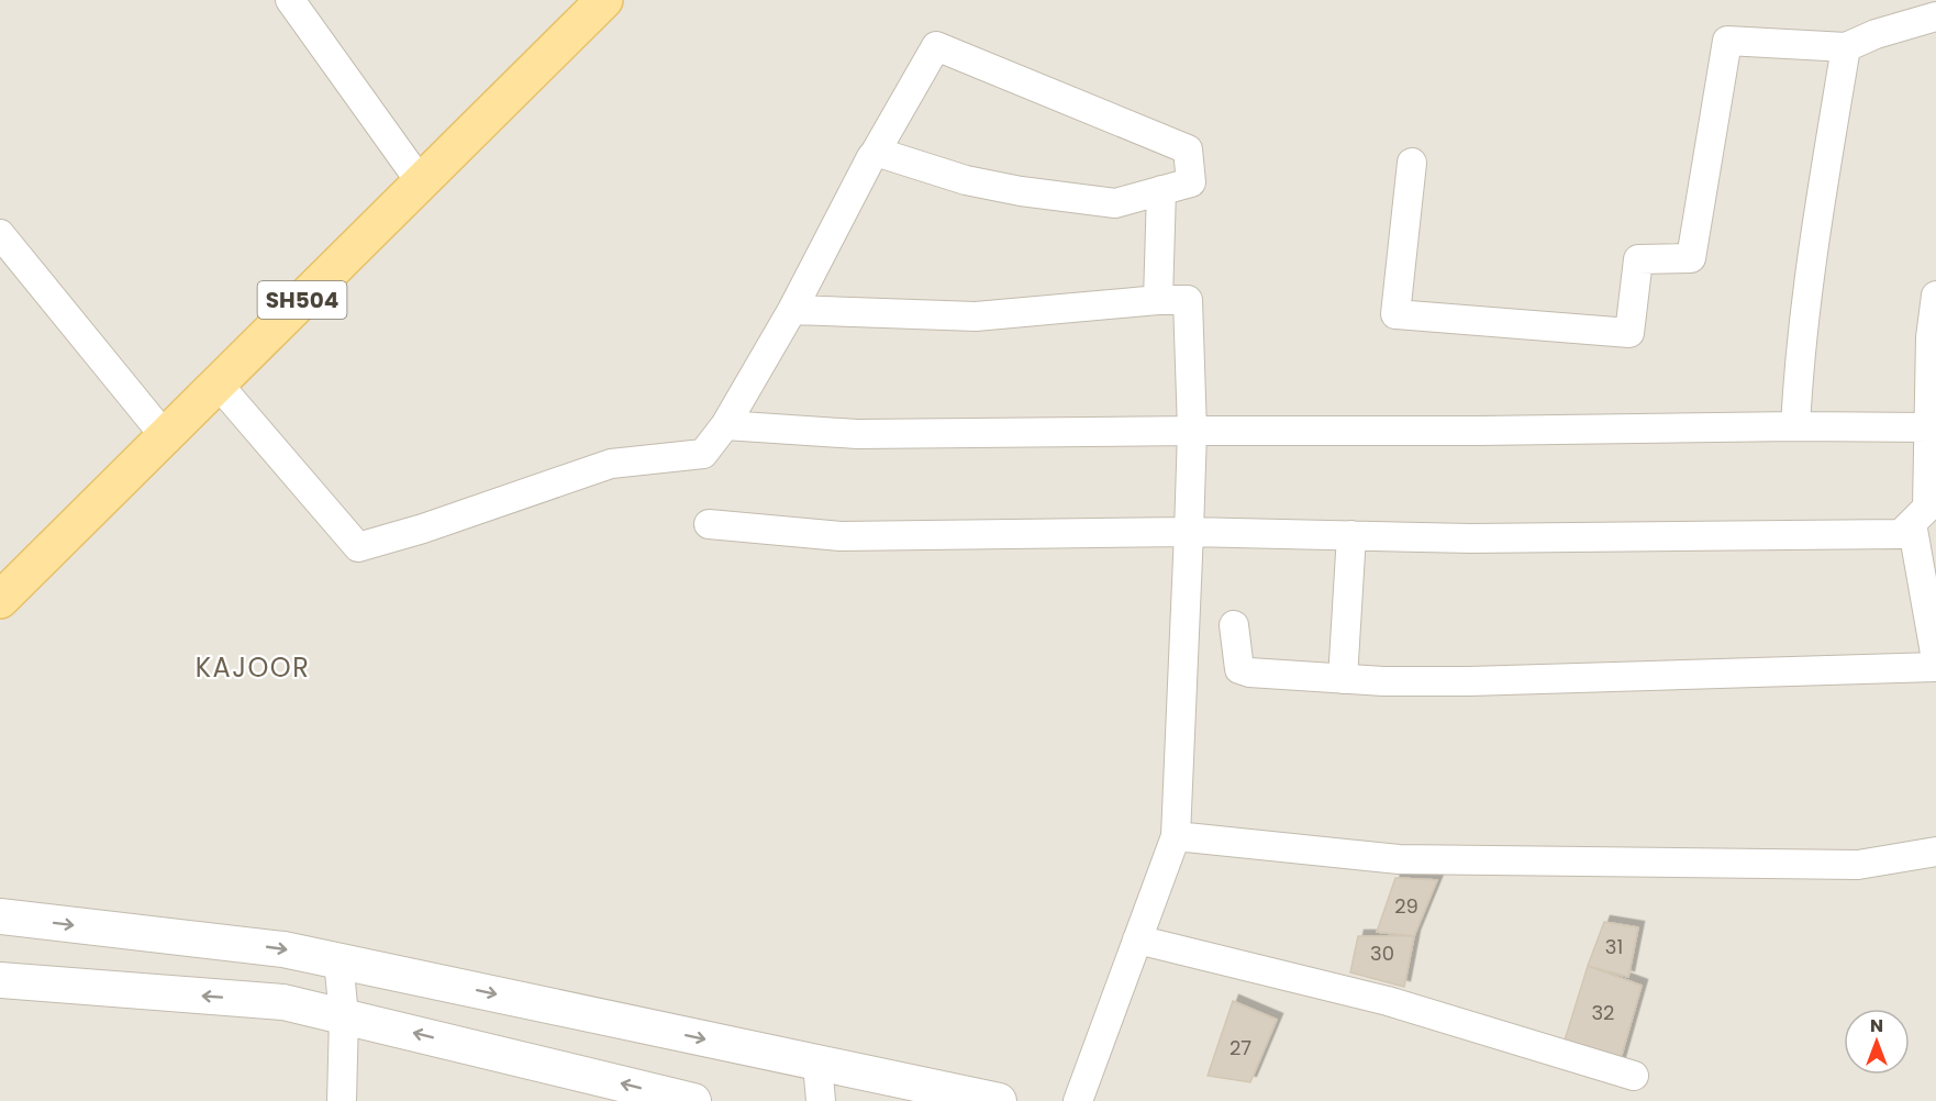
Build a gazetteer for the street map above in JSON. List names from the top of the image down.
{
  "streets": {
    "main road": ["SH504"]
  },
  "districts": ["KAJOOR"],
  "house_numbers": [
    "29",
    "31",
    "30",
    "32",
    "27"
  ],
  "north": "top"
}
